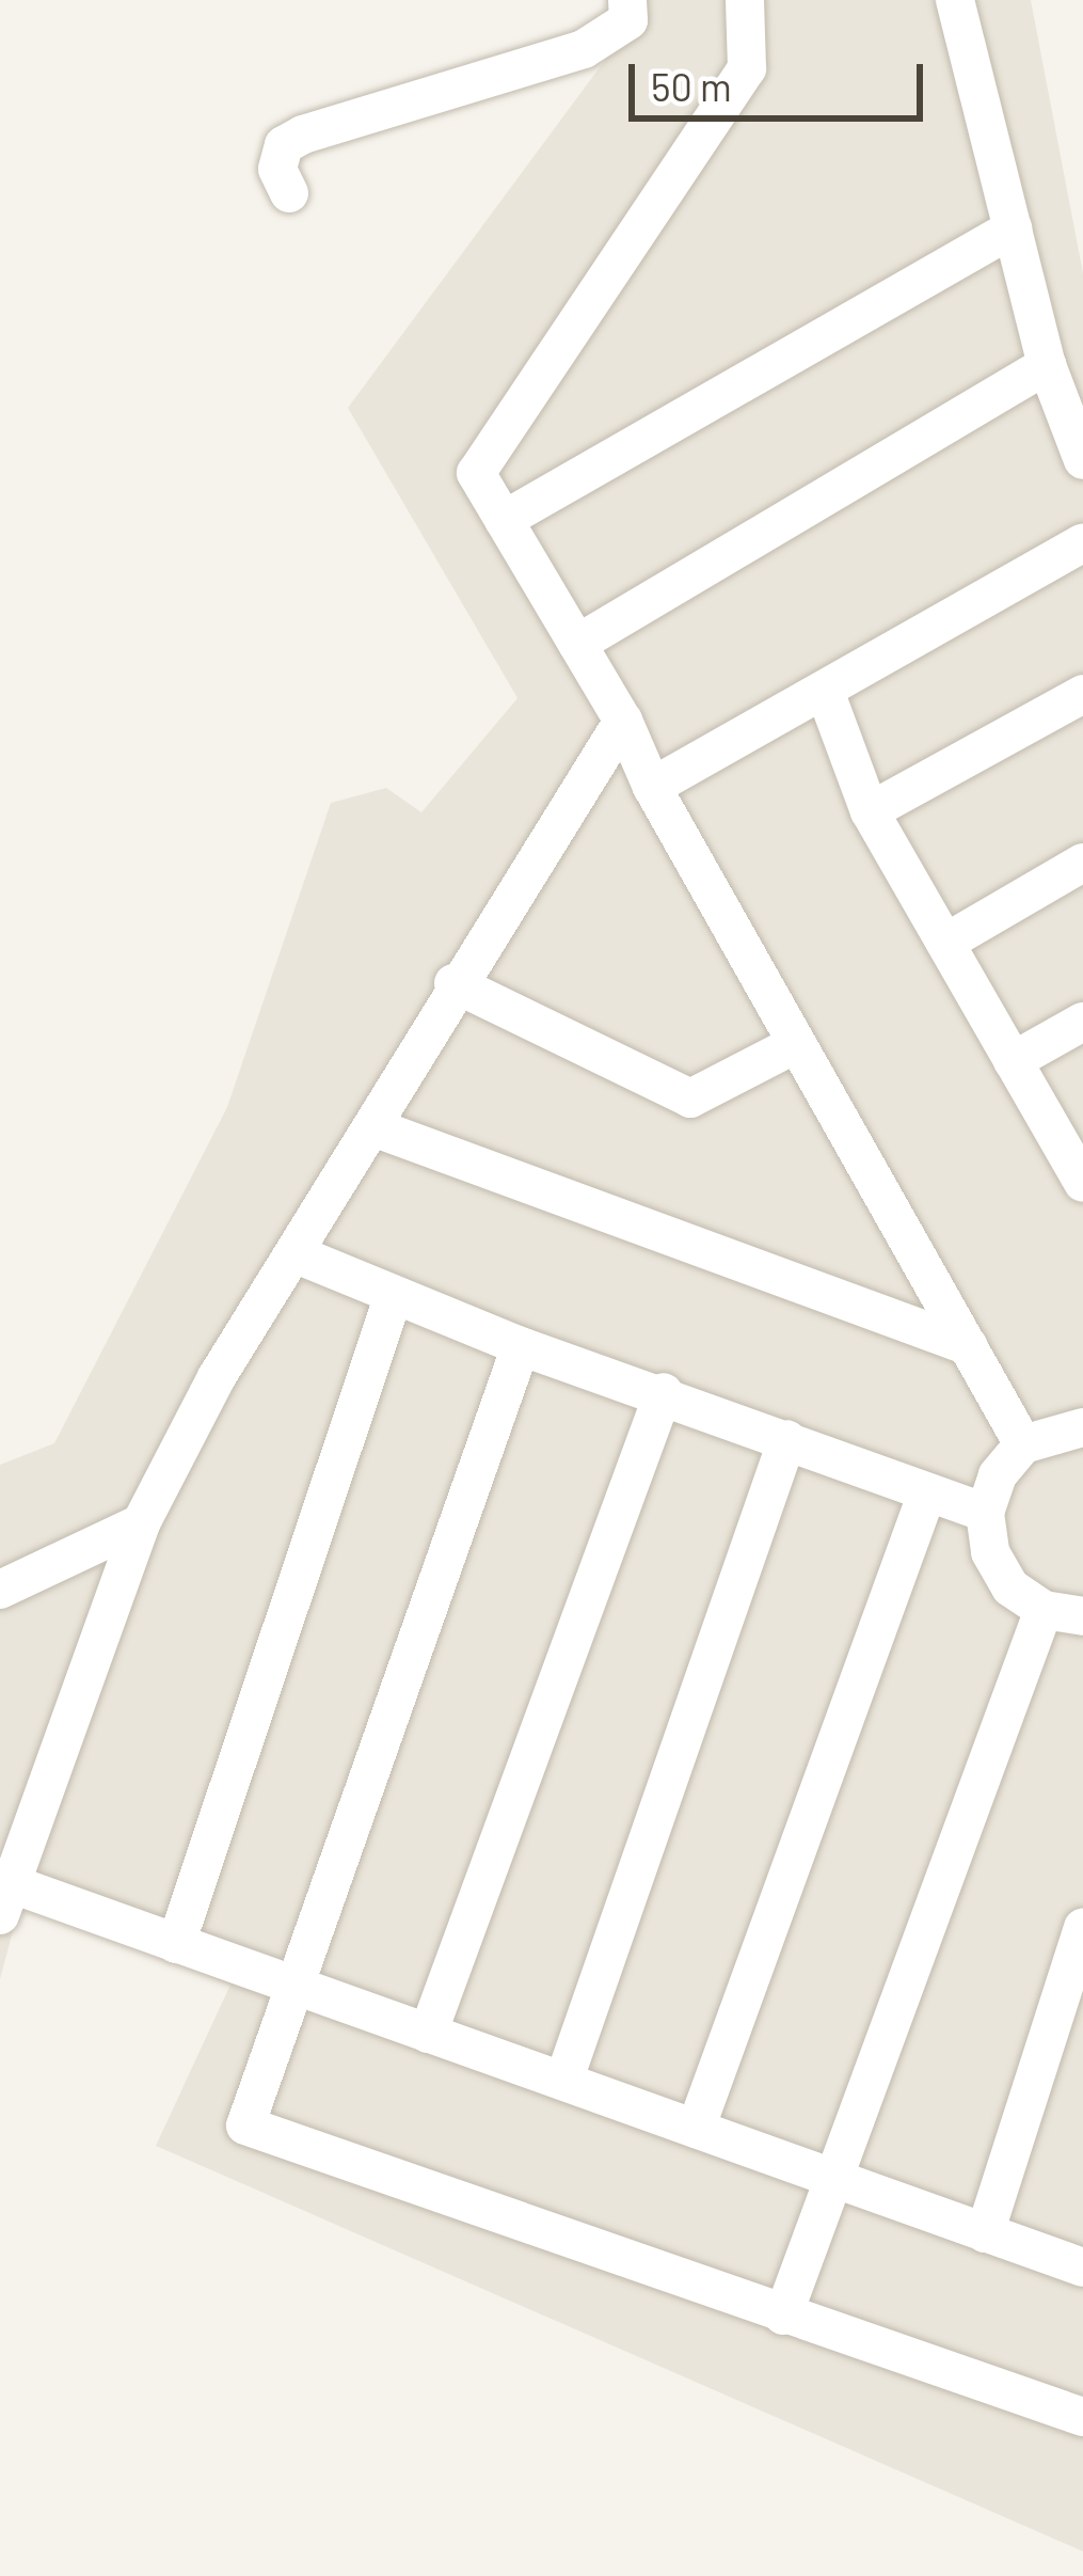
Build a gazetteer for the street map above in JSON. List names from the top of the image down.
{
  "scale_bar": "50 m"
}
